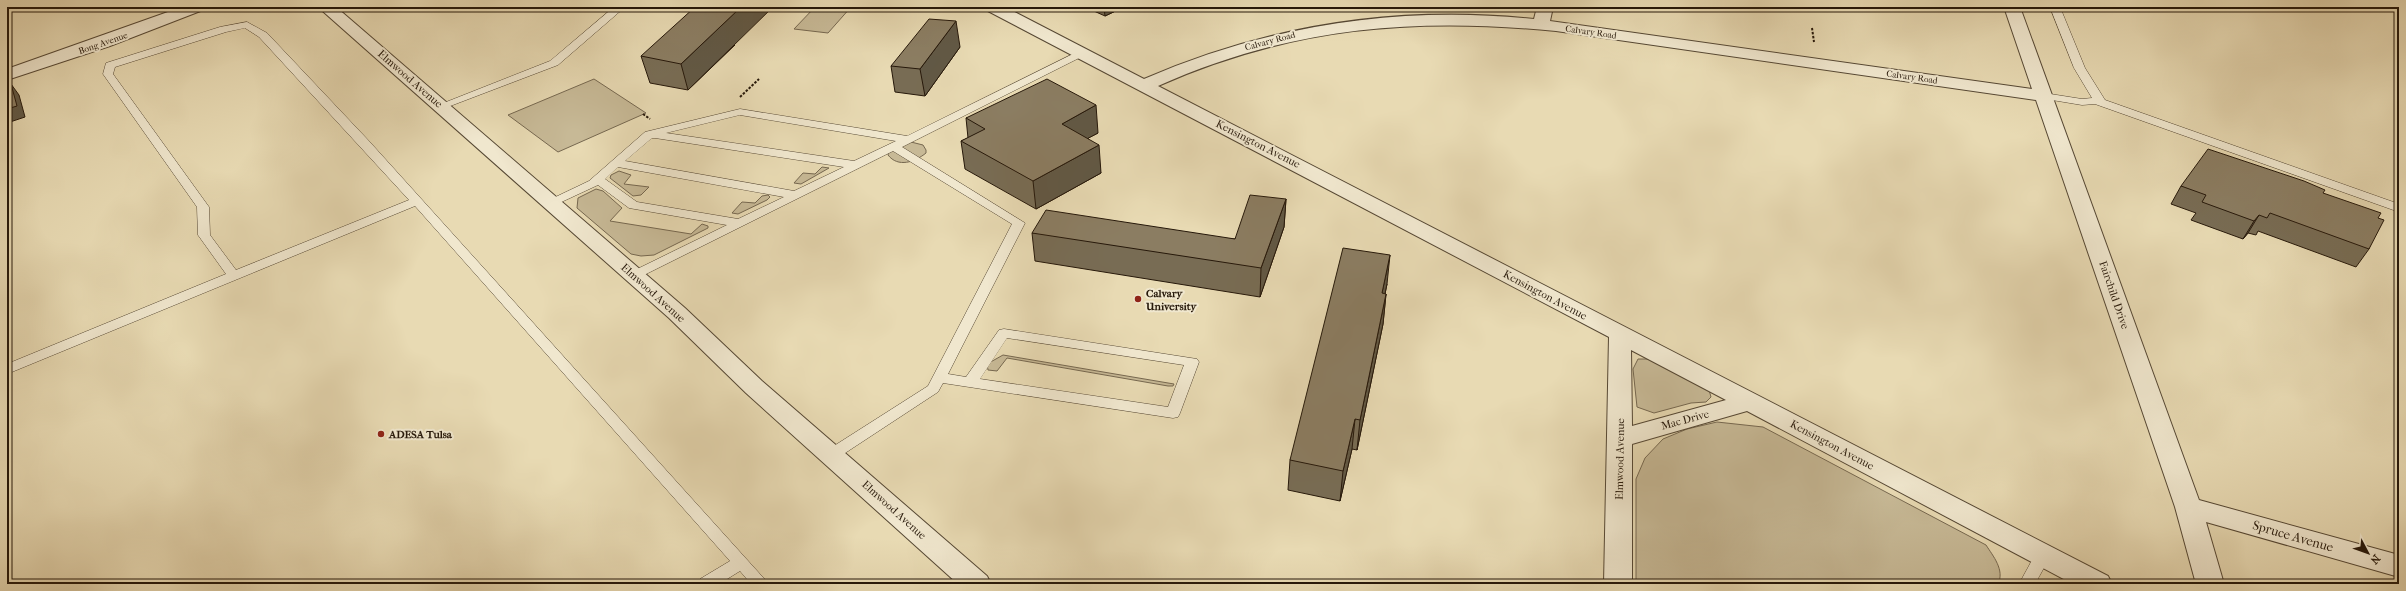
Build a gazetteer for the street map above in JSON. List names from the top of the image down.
{
  "streets": {
    "street": [
      "Calvary Road",
      "Bong Avenue",
      "Elmwood Avenue",
      "Kensington Avenue",
      "Fairchild Drive",
      "Mac Drive",
      "Spruce Avenue"
    ]
  },
  "crossings": [
    ["Calvary Road", "Kensington Avenue"],
    ["Calvary Road", "Fairchild Drive"],
    ["Elmwood Avenue", "Kensington Avenue"],
    ["Elmwood Avenue", "Mac Drive"],
    ["Kensington Avenue", "Mac Drive"],
    ["Fairchild Drive", "Spruce Avenue"]
  ],
  "places": ["Calvary University", "ADESA Tulsa"],
  "north": "bottom right"
}
